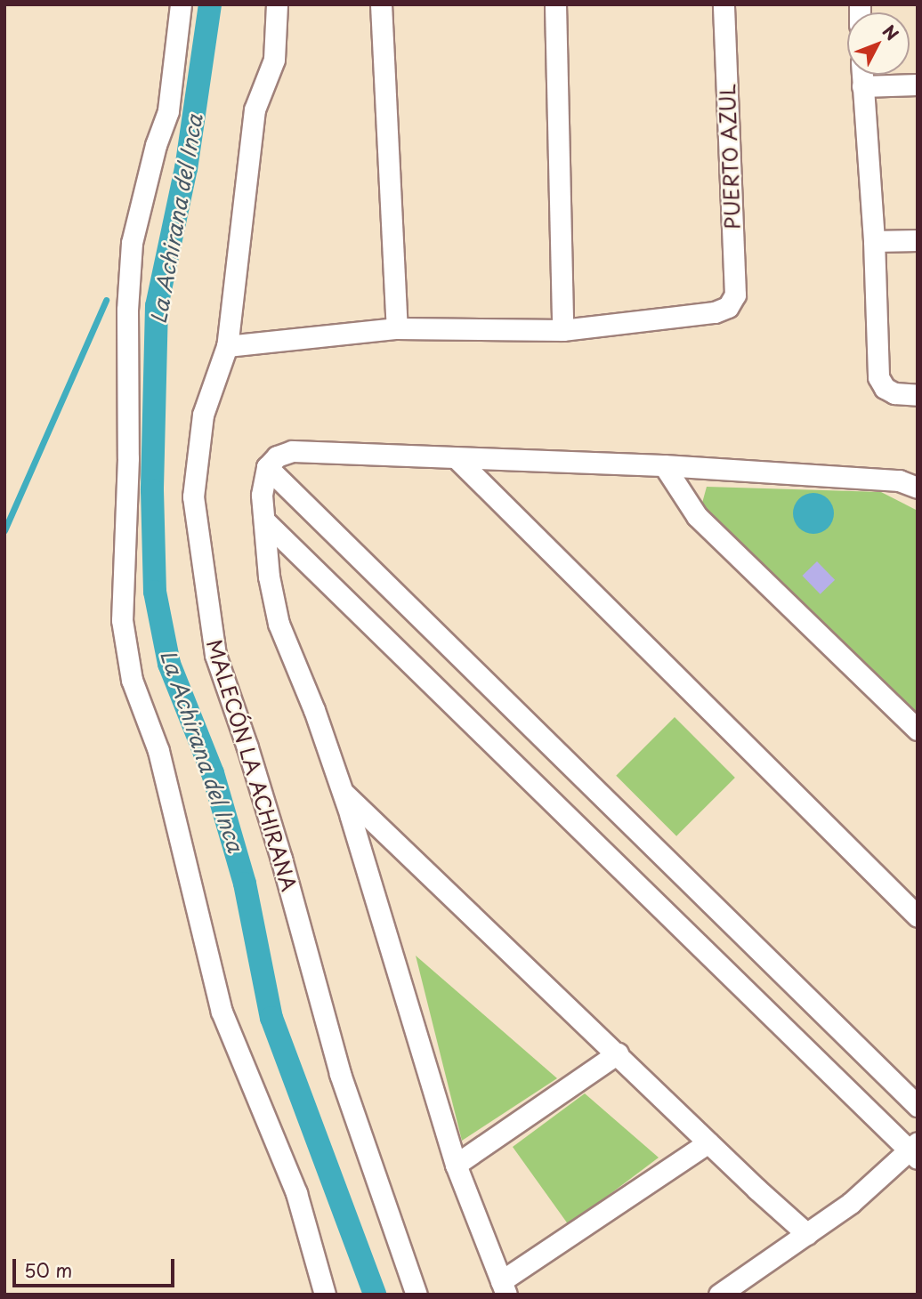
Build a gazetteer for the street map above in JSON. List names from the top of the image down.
{
  "streets": {
    "street": ["PUERTO AZUL", "MALECÓN LA ACHIRANA"]
  },
  "water": ["La Achirana del Inca"],
  "scale_bar": "50 m",
  "north": "top right"
}
